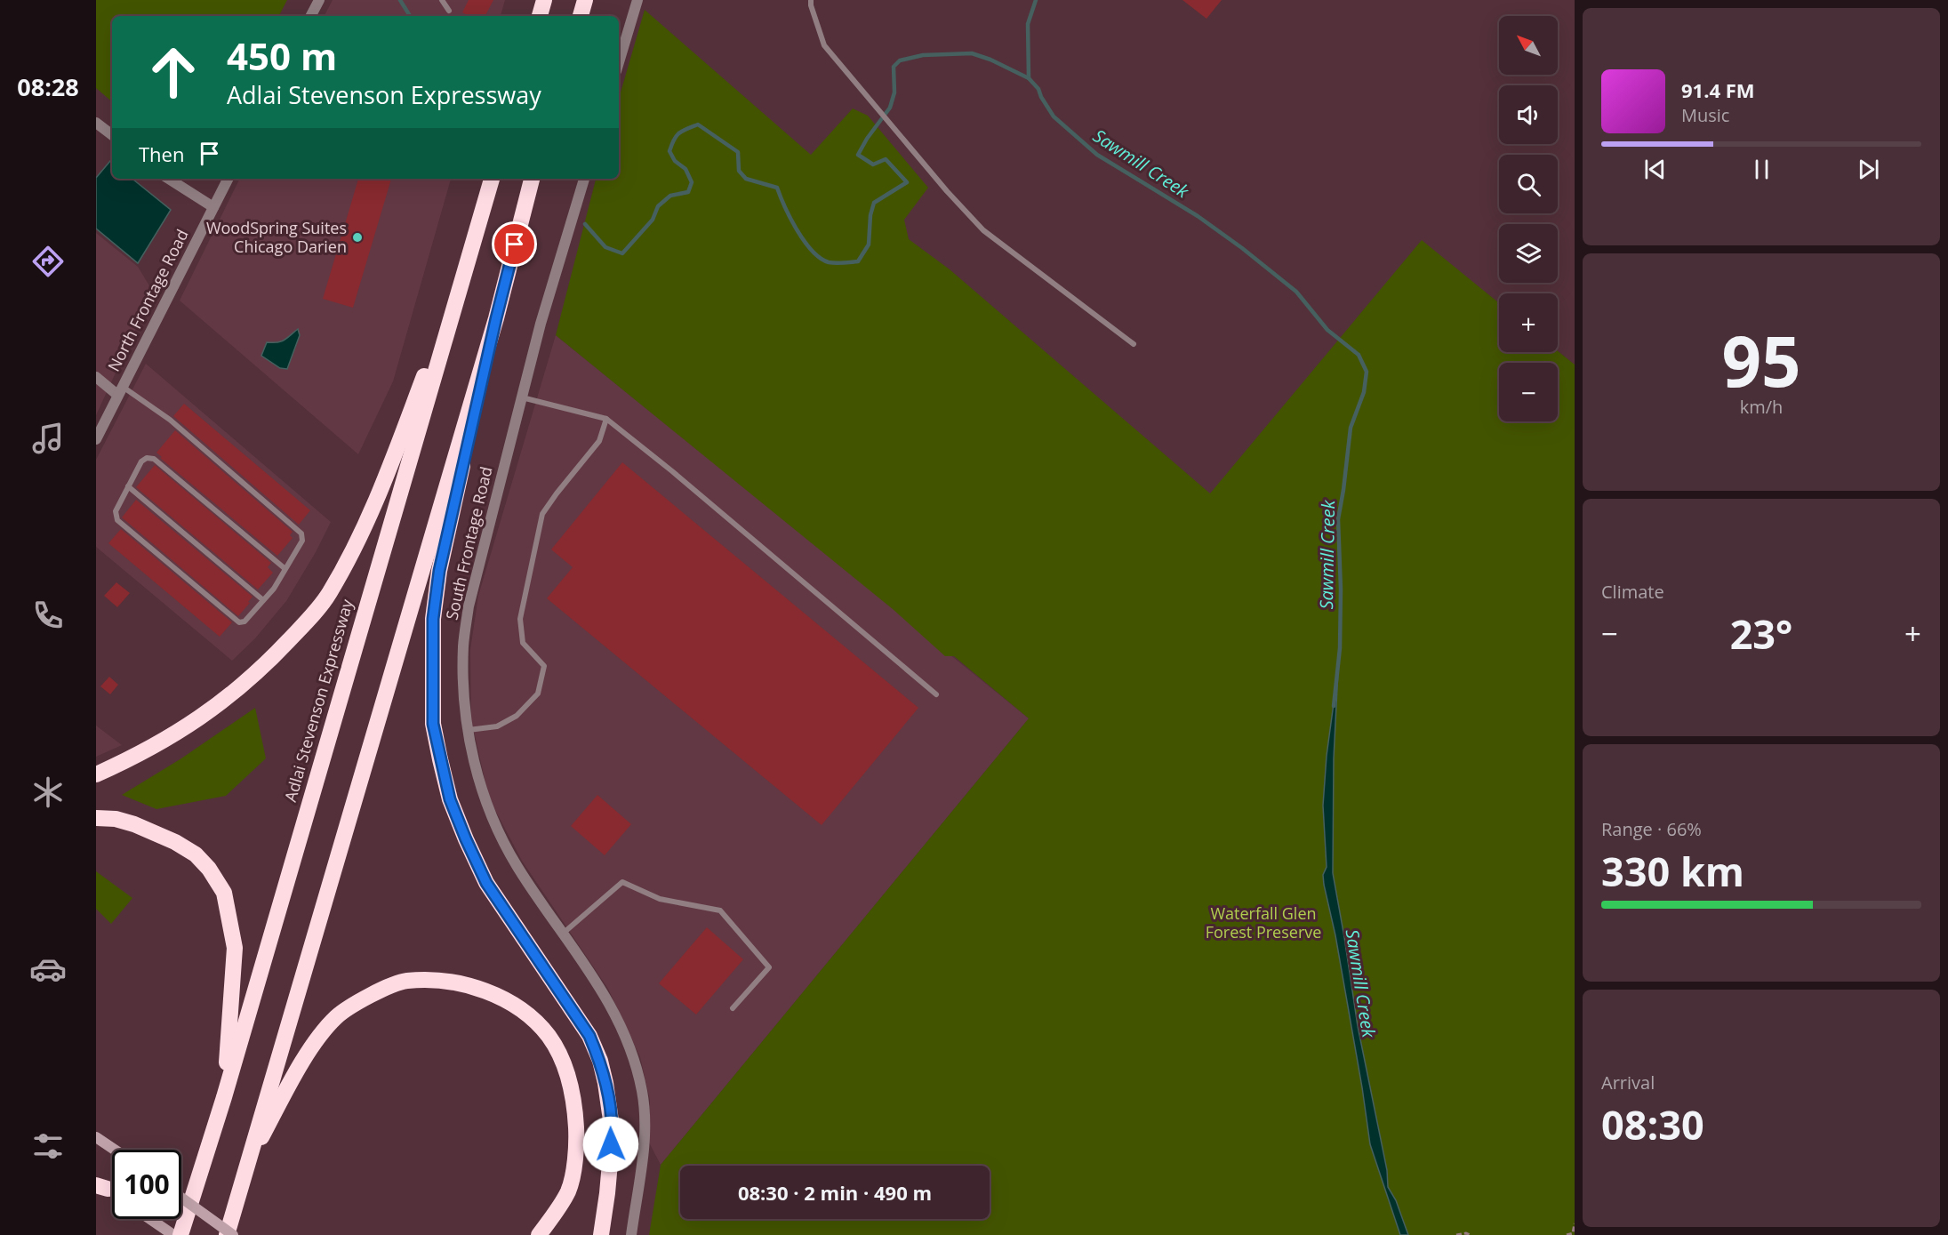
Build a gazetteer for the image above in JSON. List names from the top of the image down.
{
  "streets": {
    "highway": ["Adlai Stevenson Expressway"],
    "street": ["North Frontage Road", "South Frontage Road"]
  },
  "water": ["Sawmill Creek"],
  "parks": ["Waterfall Glen Forest Preserve"],
  "places": ["WoodSpring Suites Chicago Darien"],
  "north": "top left",
  "page": {
    "tabs": "08:28",
    "map_buttons": ["+", "−"],
    "turn": ["450 m", "Adlai Stevenson Expressway"],
    "song": ["91.4 FM", "Music"],
    "then": "Then",
    "tile": [
      ["95", "km/h"],
      "Climate",
      ["Range · 66%", "330 km"],
      ["Arrival", "08:30"]
    ],
    "heat": ["−", "23°", "+"],
    "limit": "100",
    "trip": "08:30 · 2 min · 490 m"
  }
}
